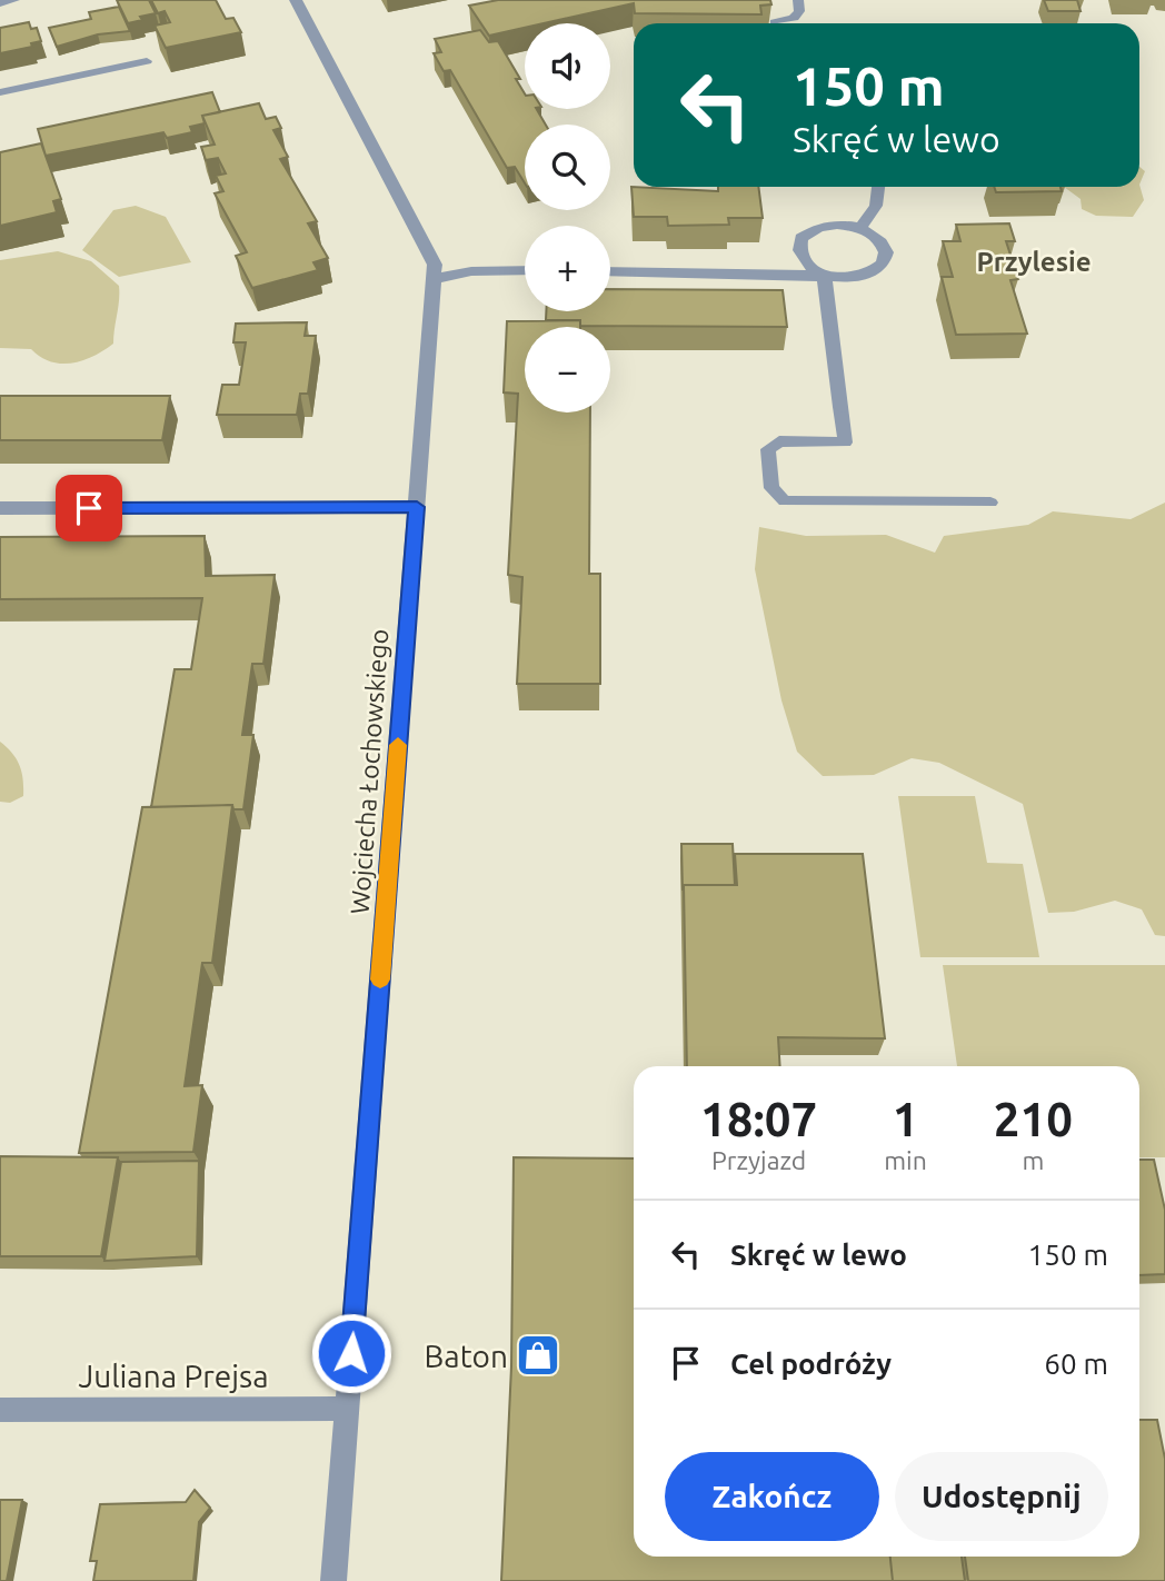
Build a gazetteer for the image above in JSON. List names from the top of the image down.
{
  "streets": {
    "street": ["Wojciecha Łochowskiego", "Juliana Prejsa"]
  },
  "crossings": [
    ["Wojciecha Łochowskiego", "Juliana Prejsa"]
  ],
  "districts": ["Przylesie"],
  "places": {
    "shop": ["Baton"]
  },
  "page": {
    "map_buttons": ["+", "−"],
    "turn": ["150 m", "Skręć w lewo"],
    "eta": [
      "18:07",
      "Przyjazd",
      "1",
      "min",
      "210",
      "m"
    ],
    "list": [
      {
        "name": "Skręć w lewo",
        "value": "150 m"
      },
      {
        "name": "Cel podróży",
        "value": "60 m"
      }
    ],
    "buttons": ["Zakończ", "Udostępnij"]
  }
}
